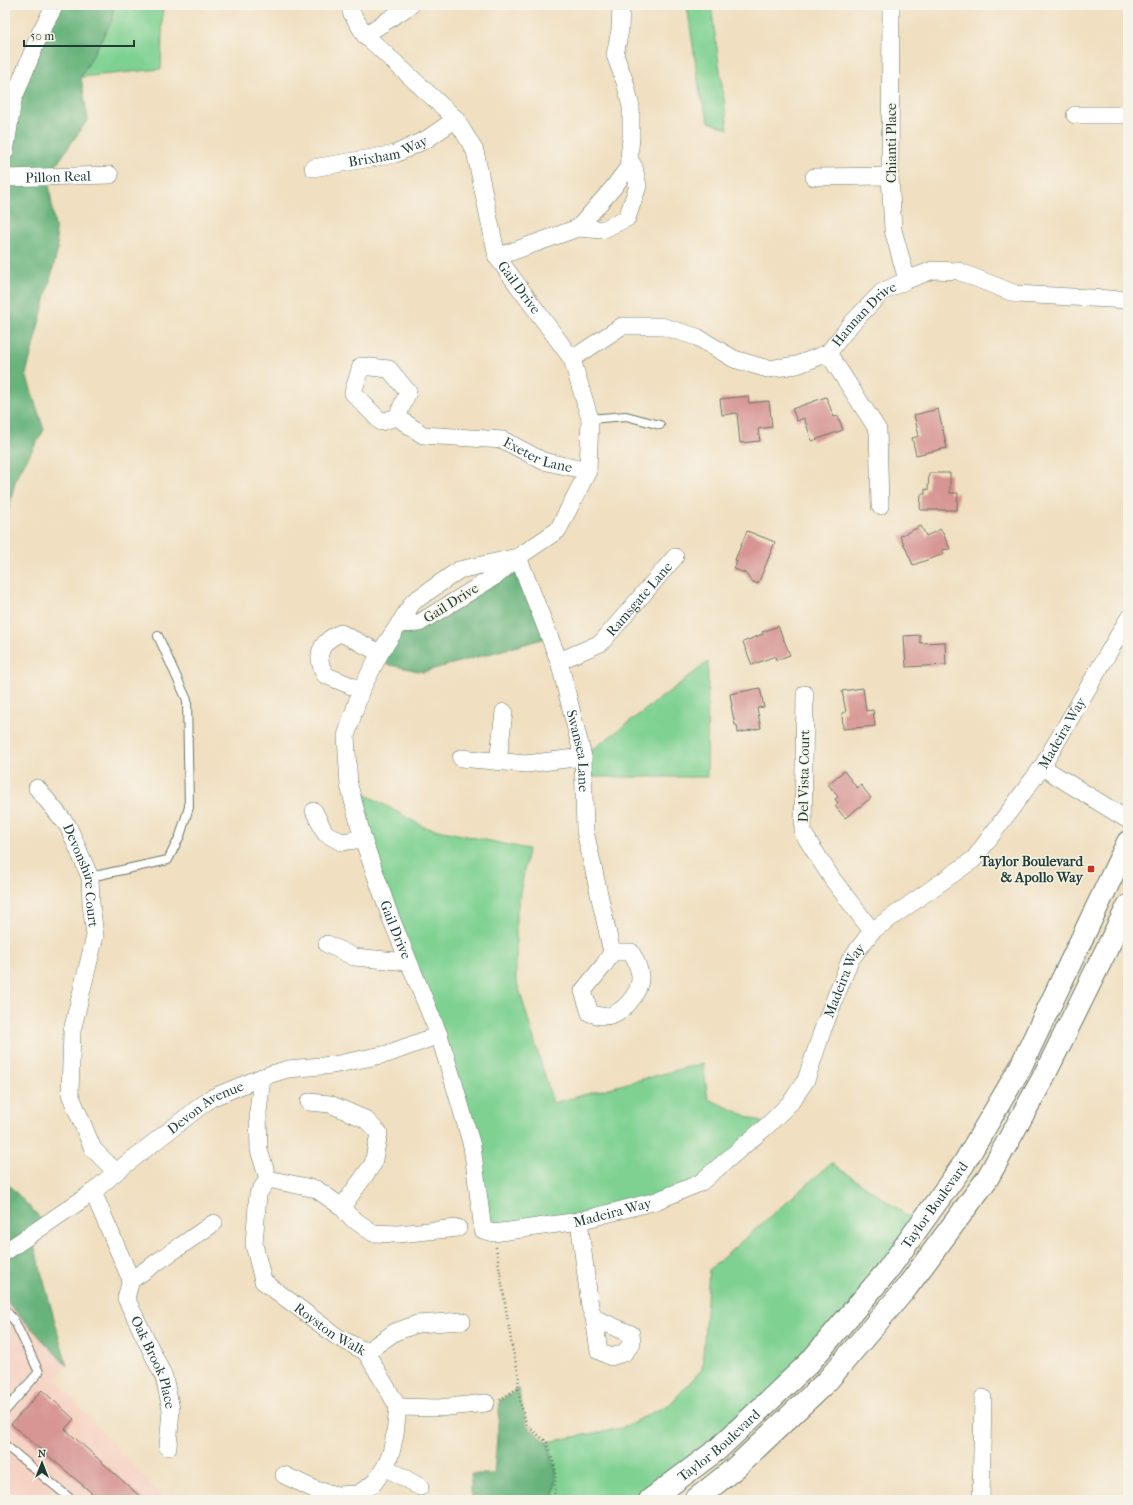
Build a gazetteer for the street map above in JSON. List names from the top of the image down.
{
  "streets": {
    "main road": ["Taylor Boulevard"],
    "street": [
      "Chianti Place",
      "Brixham Way",
      "Pillon Real",
      "Gail Drive",
      "Hannan Drive",
      "Exeter Lane",
      "Ramsgate Lane",
      "Madeira Way",
      "Swansea Lane",
      "Del Vista Court",
      "Devonshire Court",
      "Devon Avenue",
      "Royston Walk",
      "Oak Brook Place"
    ]
  },
  "crossings": [
    ["Chianti Place", "Hannan Drive"],
    ["Brixham Way", "Gail Drive"],
    ["Gail Drive", "Hannan Drive"],
    ["Gail Drive", "Exeter Lane"],
    ["Gail Drive", "Madeira Way"],
    ["Gail Drive", "Swansea Lane"],
    ["Gail Drive", "Devon Avenue"],
    ["Ramsgate Lane", "Swansea Lane"],
    ["Madeira Way", "Del Vista Court"],
    ["Devonshire Court", "Devon Avenue"]
  ],
  "places": {
    "transit": ["Taylor Boulevard & Apollo Way"]
  },
  "scale_bar": "50 m",
  "north": "top"
}
